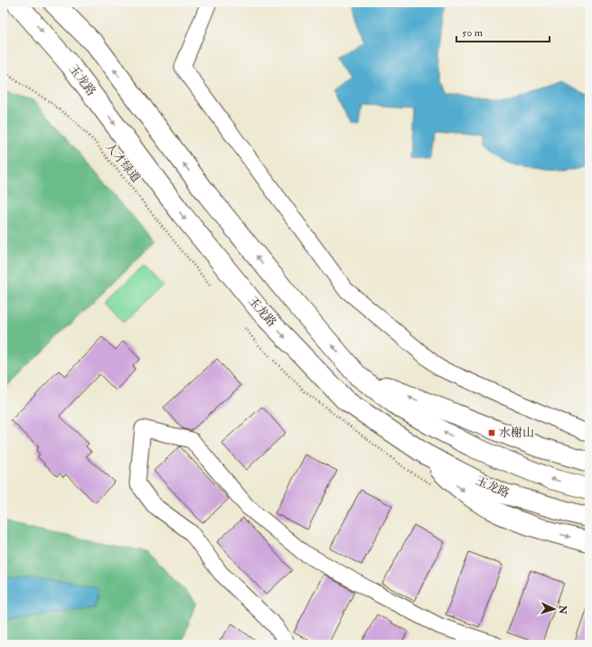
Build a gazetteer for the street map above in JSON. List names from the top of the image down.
{
  "streets": {
    "main road": ["玉龙路"],
    "path": ["人才绿道"]
  },
  "places": {
    "transit": ["水榭山"]
  },
  "scale_bar": "50 m",
  "north": "right"
}
